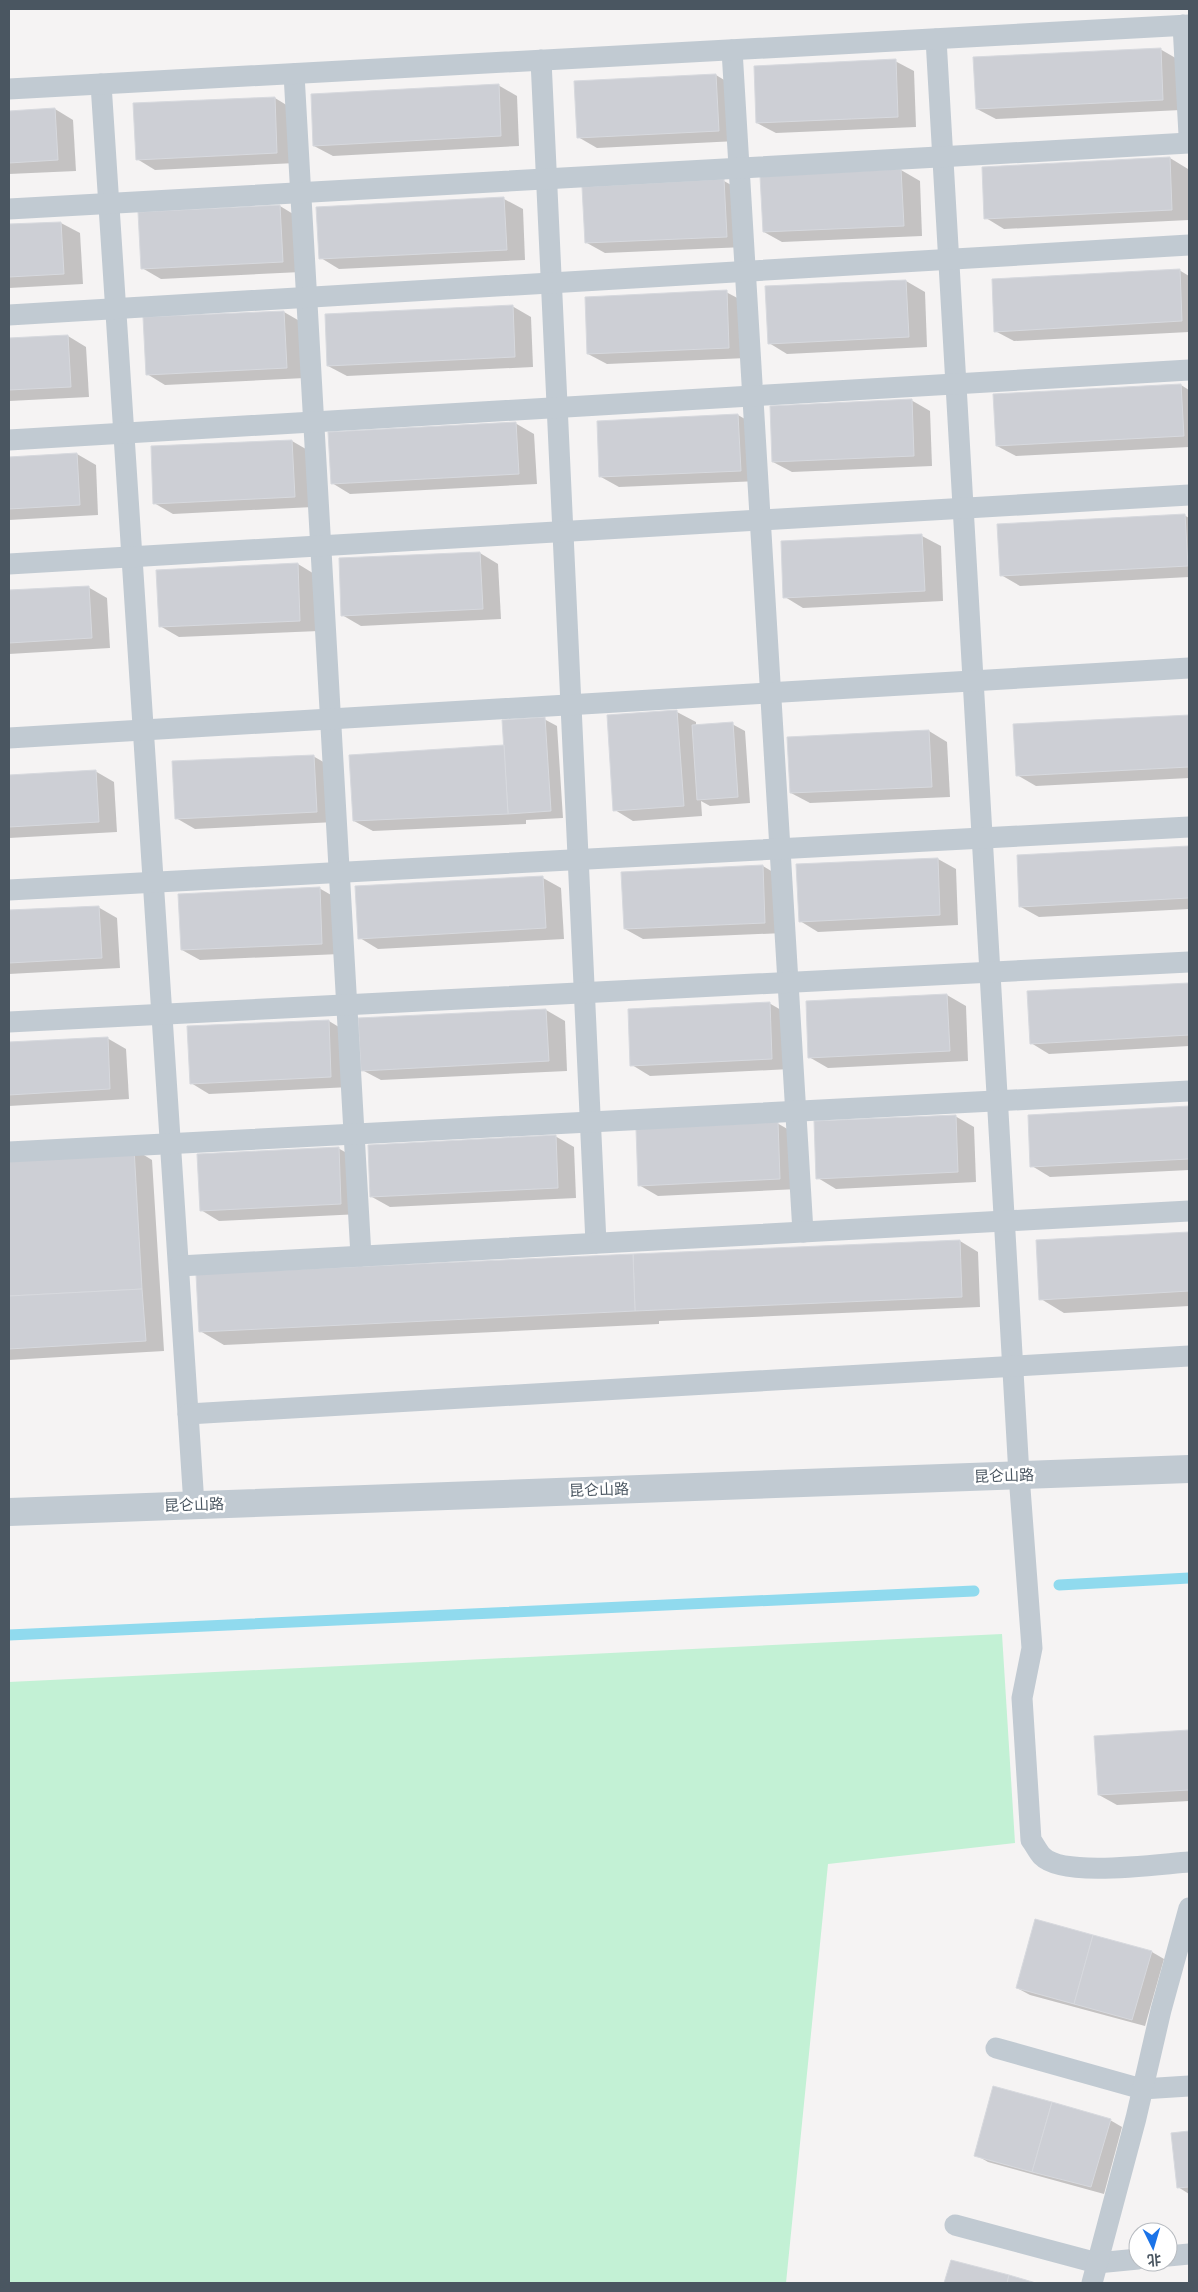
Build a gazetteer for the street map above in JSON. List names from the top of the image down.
{
  "streets": {
    "street": ["昆仑山路"]
  },
  "north": "bottom"
}
